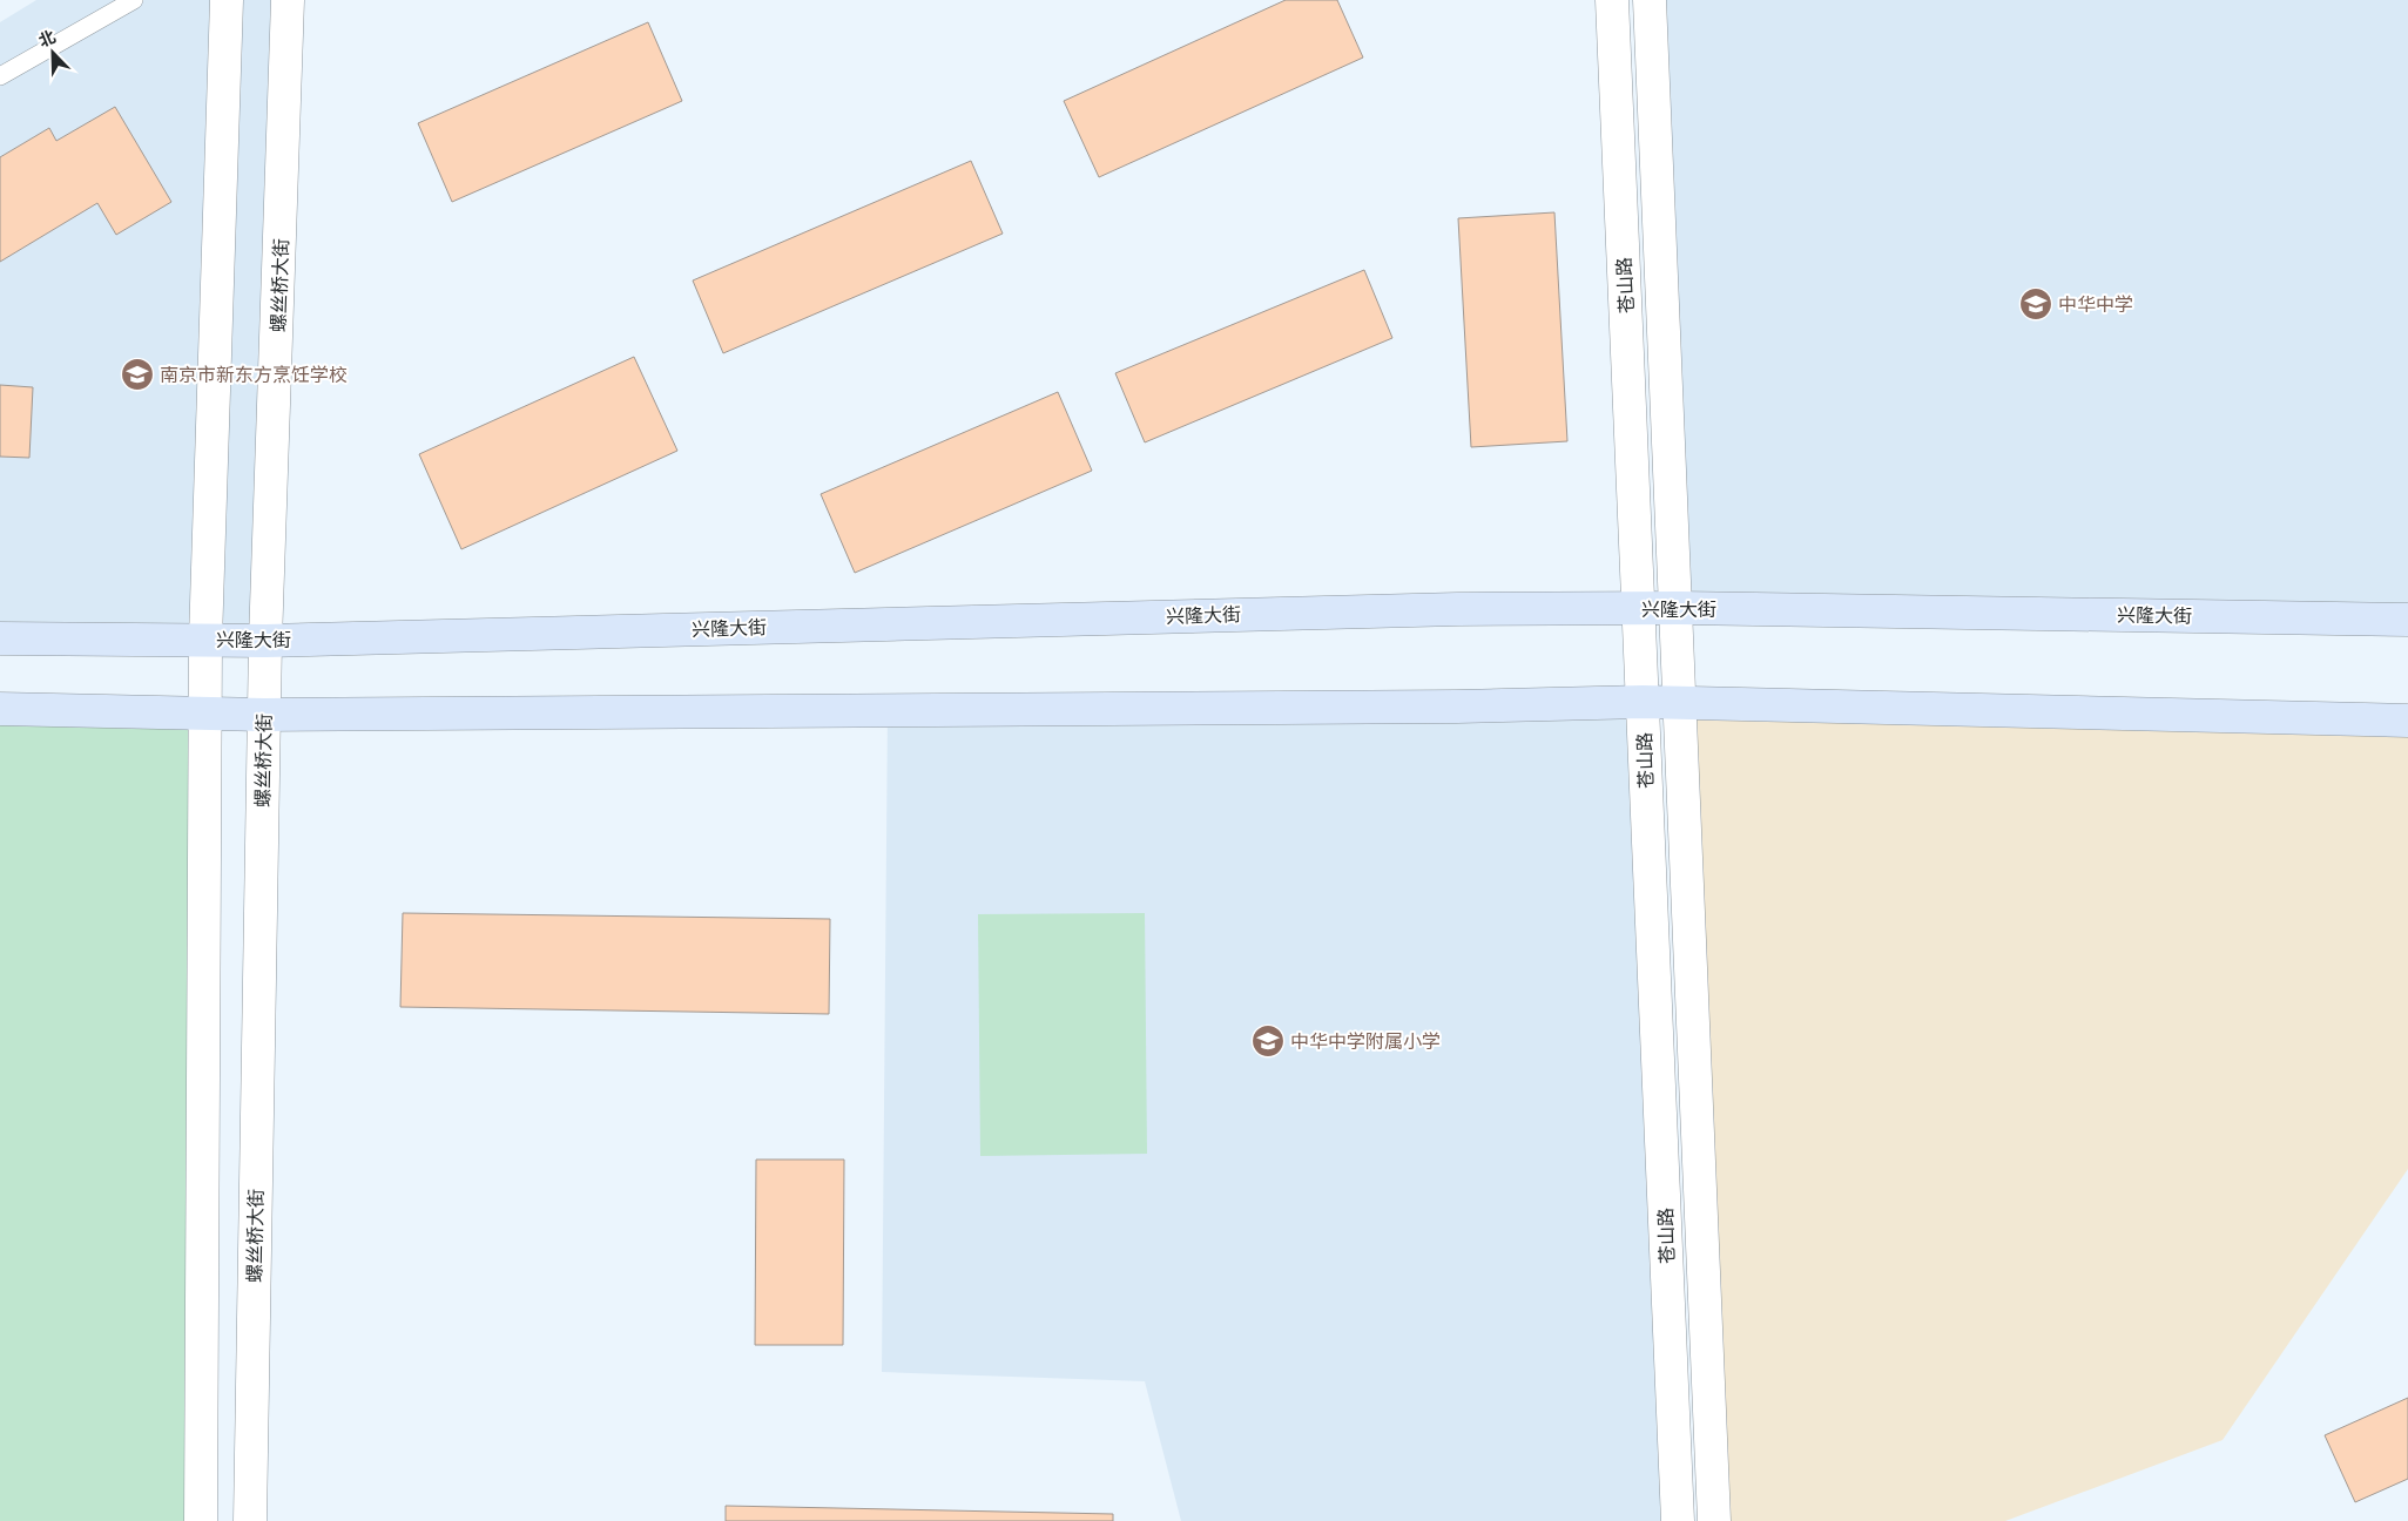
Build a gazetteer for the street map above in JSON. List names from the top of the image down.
{
  "streets": {
    "main road": ["兴隆大街"],
    "street": ["螺丝桥大街", "苍山路"]
  },
  "crossings": [
    ["螺丝桥大街", "兴隆大街"],
    ["苍山路", "兴隆大街"]
  ],
  "places": {
    "school or university": ["中华中学", "南京市新东方烹饪学校", "中华中学附属小学"]
  },
  "north": "top left"
}
